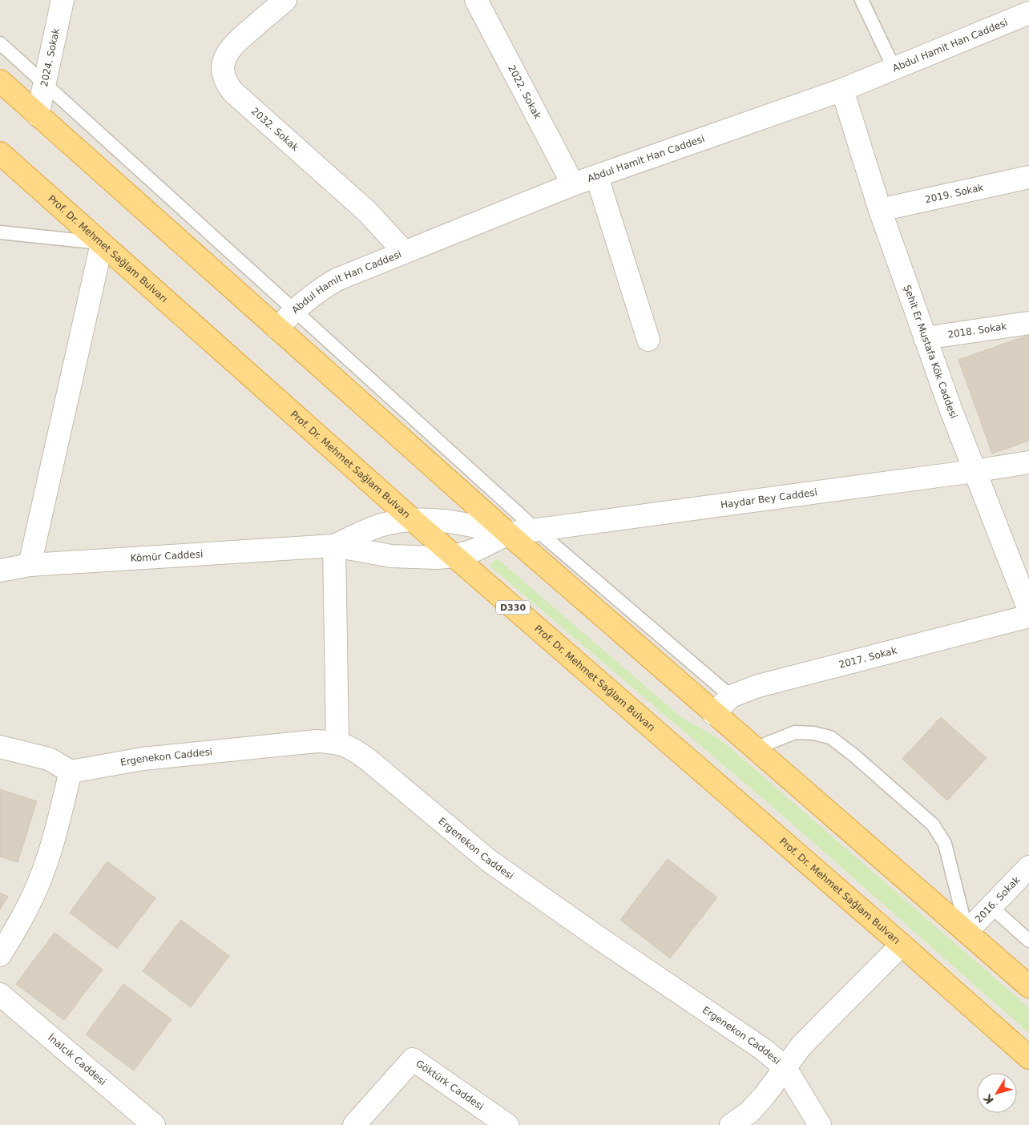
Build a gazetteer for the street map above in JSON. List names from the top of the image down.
{
  "streets": {
    "highway": ["Prof. Dr. Mehmet Sağlam Bulvarı", "D330"],
    "street": [
      "Abdul Hamit Han Caddesi",
      "2024. Sokak",
      "2022. Sokak",
      "2032. Sokak",
      "2019. Sokak",
      "2018. Sokak",
      "Şehit Er Mustafa Kök Caddesi",
      "Haydar Bey Caddesi",
      "Kömür Caddesi",
      "2017. Sokak",
      "Ergenekon Caddesi",
      "2016. Sokak",
      "İnalcık Caddesi",
      "Göktürk Caddesi"
    ]
  },
  "crossings": [
    ["Abdul Hamit Han Caddesi", "2022. Sokak"],
    ["Abdul Hamit Han Caddesi", "2032. Sokak"],
    ["Abdul Hamit Han Caddesi", "Şehit Er Mustafa Kök Caddesi"],
    ["2019. Sokak", "Şehit Er Mustafa Kök Caddesi"],
    ["2018. Sokak", "Şehit Er Mustafa Kök Caddesi"],
    ["Şehit Er Mustafa Kök Caddesi", "Haydar Bey Caddesi"]
  ],
  "north": "bottom left"
}
